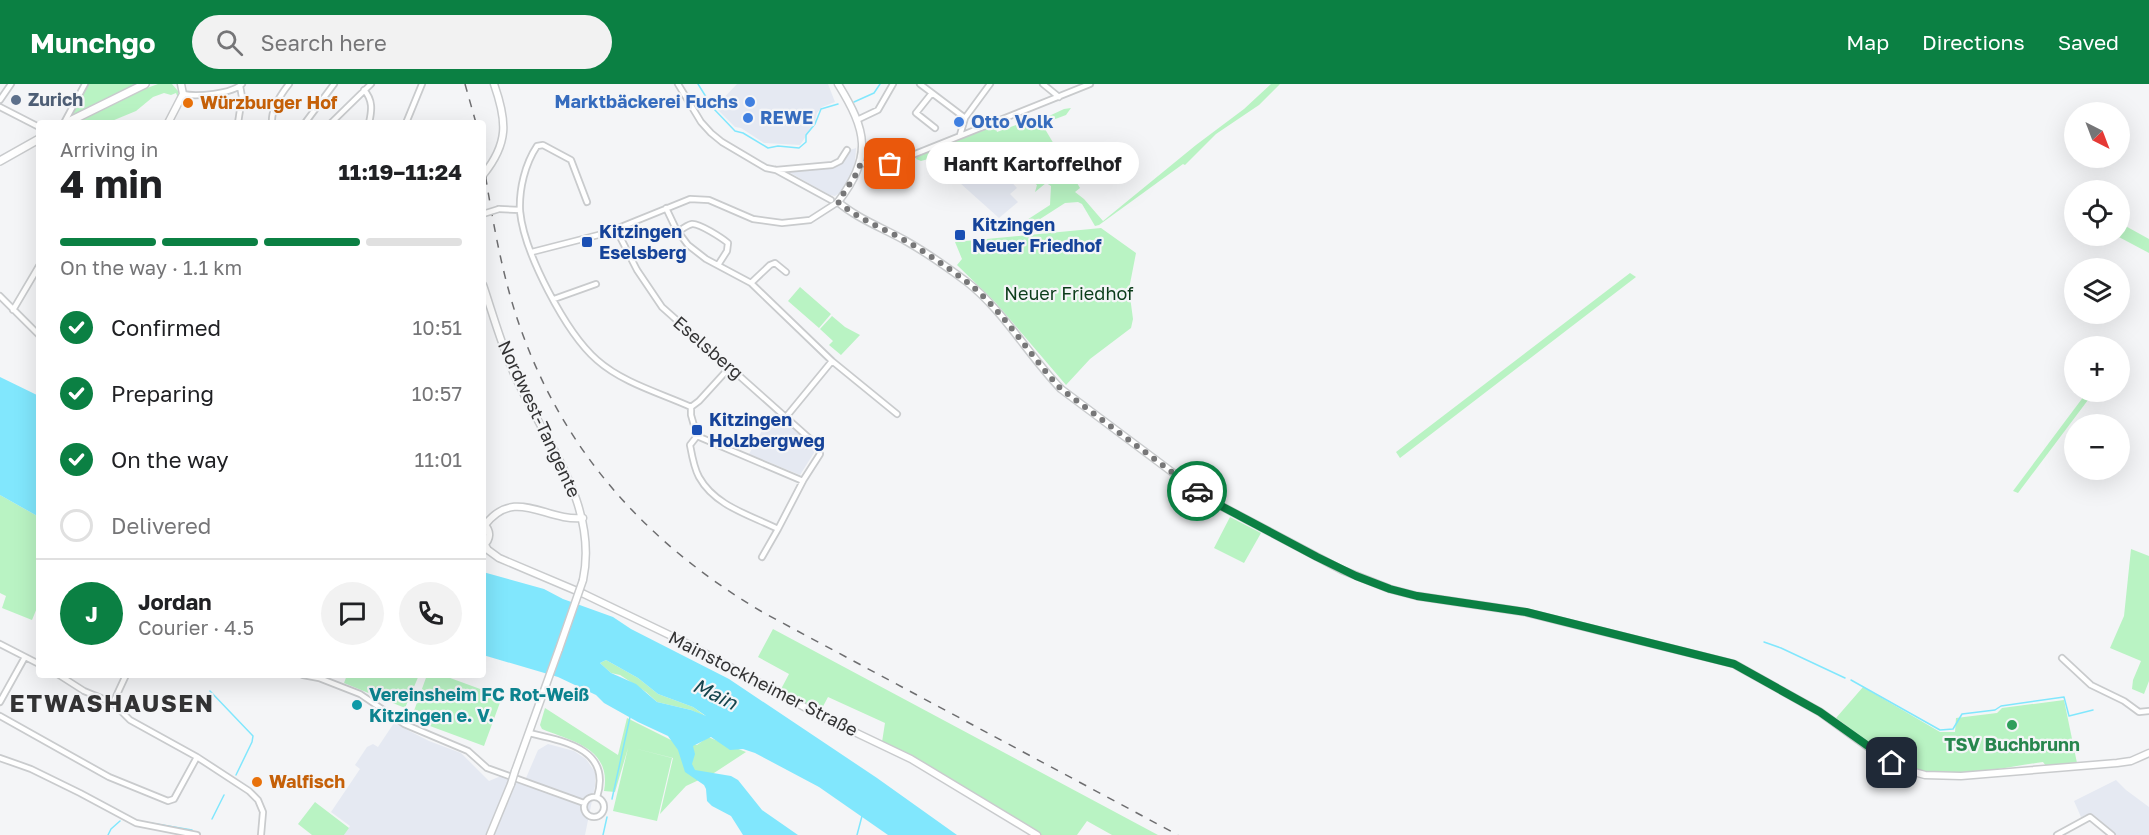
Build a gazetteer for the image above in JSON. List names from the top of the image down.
{
  "streets": {
    "street": ["Eselsberg", "Nordwest-Tangente", "Mainstockheimer Straße"]
  },
  "districts": ["ETWASHAUSEN"],
  "water": ["Main"],
  "parks": ["Neuer Friedhof"],
  "places": {
    "other": [
      "Zurich",
      "Marktbäckerei Fuchs",
      "Würzburger Hof",
      "REWE",
      "Otto Volk",
      "Hanft Kartoffelhof",
      "Vereinsheim FC Rot-Weiß Kitzingen e. V.",
      "TSV Buchbrunn",
      "Walfisch"
    ],
    "transit": ["Kitzingen Neuer Friedhof", "Kitzingen Eselsberg", "Kitzingen Holzbergweg"]
  },
  "north": "bottom right",
  "page": {
    "header": "Munchgo",
    "search": "Search here",
    "nav": ["Map", "Directions", "Saved"],
    "map_buttons": ["+", "−"],
    "heading": ["4 min", "Arriving in", "11:19–11:24"],
    "panel": ["Jordan", "Courier · 4.5"],
    "bubble": "Hanft Kartoffelhof",
    "bar": "On the way · 1.1 km",
    "list": [
      ["Confirmed", "10:51"],
      ["Preparing", "10:57"],
      ["On the way", "11:01"],
      "Delivered"
    ],
    "round": "J"
  }
}
